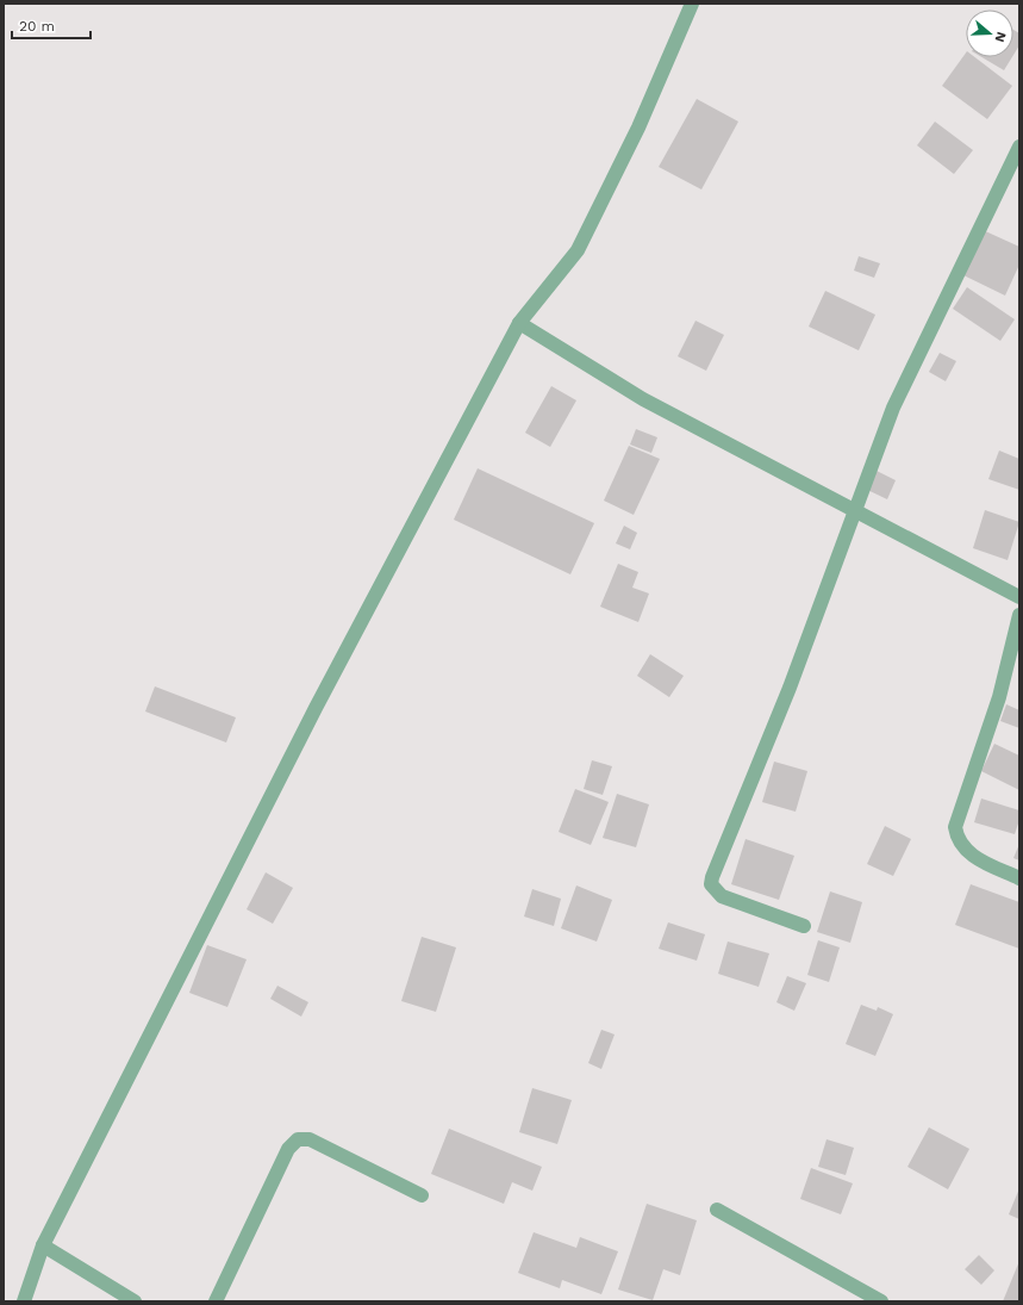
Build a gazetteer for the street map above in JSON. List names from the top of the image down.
{
  "scale_bar": "20 m",
  "north": "right"
}
